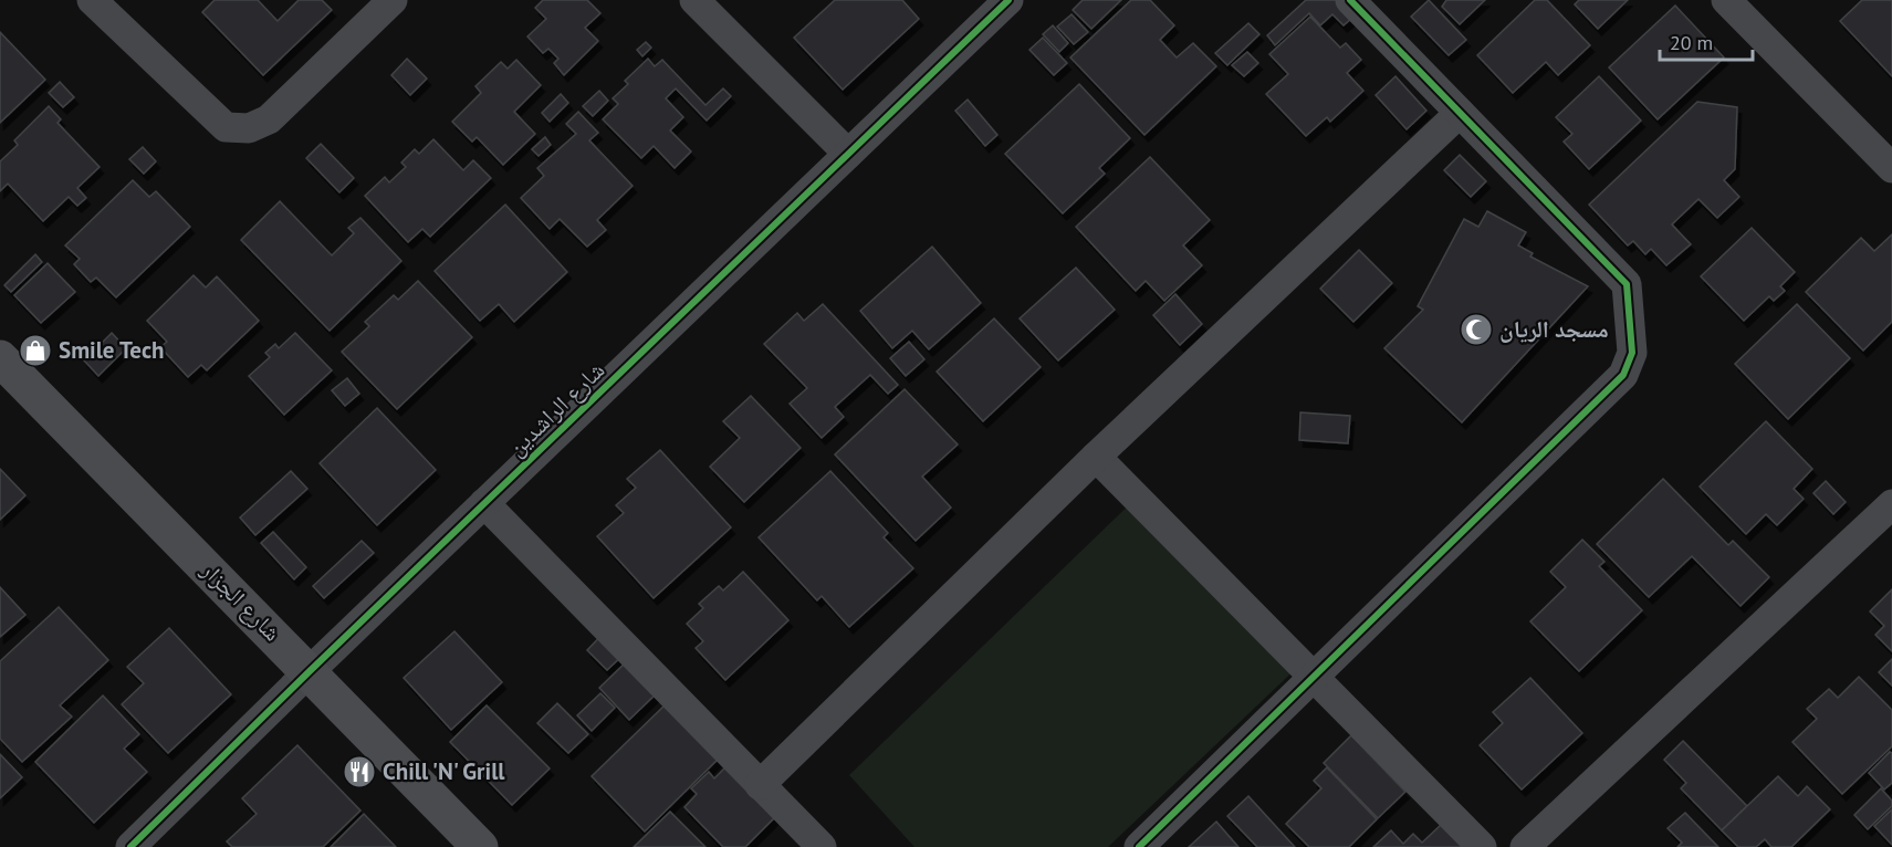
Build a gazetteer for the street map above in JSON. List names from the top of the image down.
{
  "streets": {
    "street": ["شارع الراشدين", "شارع الجزار"]
  },
  "crossings": [
    ["شارع الراشدين", "شارع الجزار"]
  ],
  "places": {
    "mosque": ["مسجد الريان"],
    "shop": ["Smile Tech"],
    "restaurant": ["Chill 'N' Grill"]
  },
  "scale_bar": "20 m"
}
